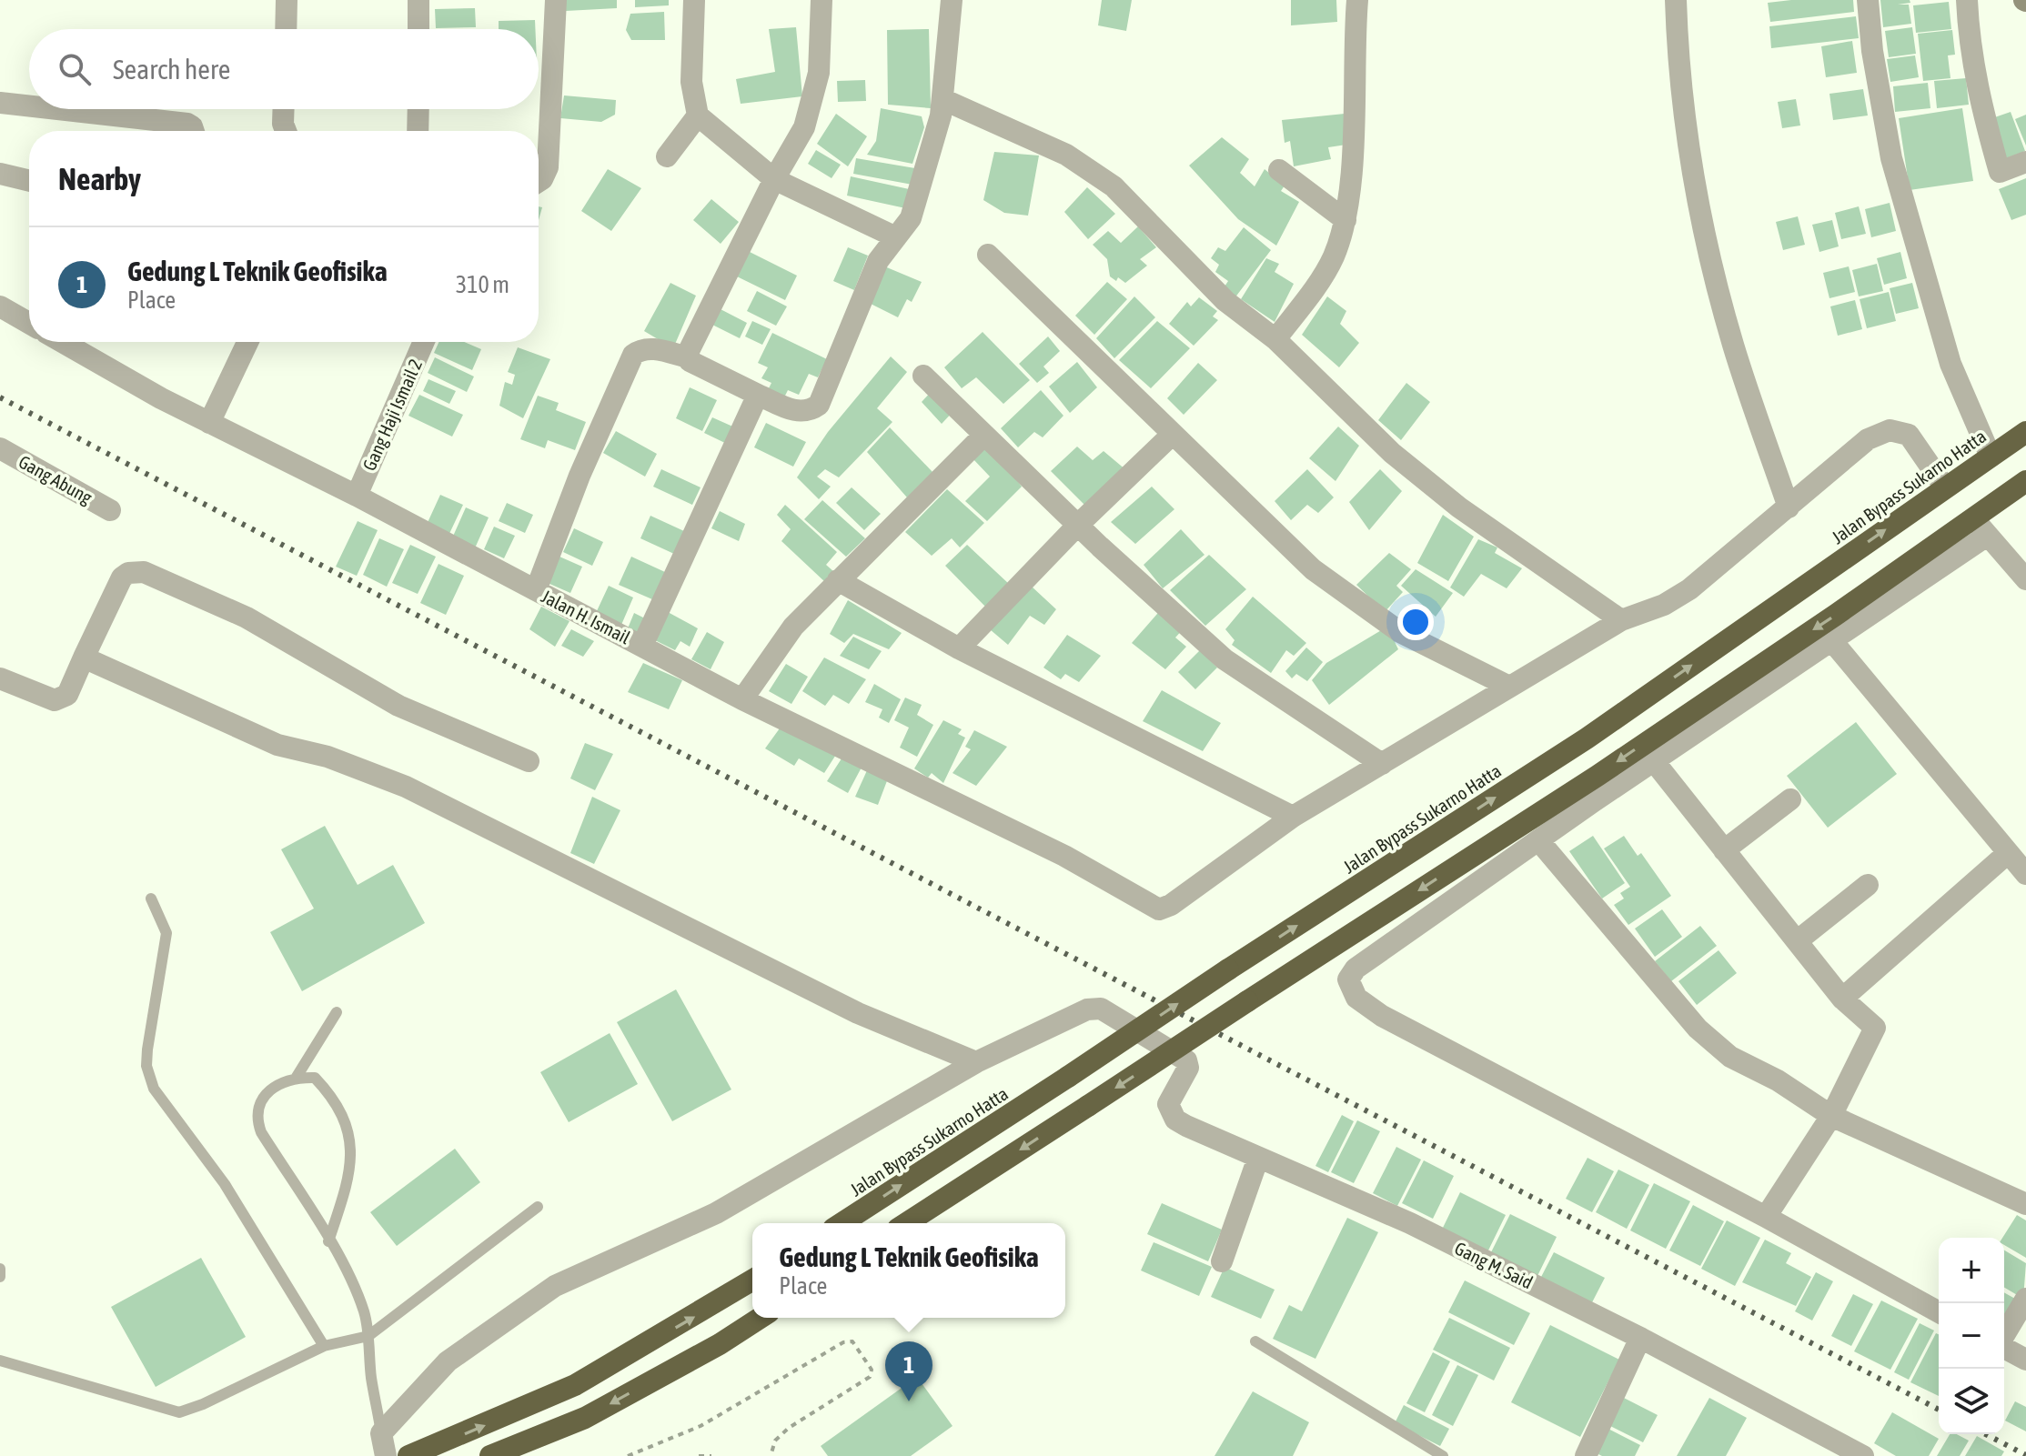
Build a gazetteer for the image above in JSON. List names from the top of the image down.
{
  "streets": {
    "highway": ["Jalan Bypass Sukarno Hatta"],
    "street": [
      "Gang Haji Ismail 2",
      "Gang Abung",
      "Jalan H. Ismail",
      "Gang M. Said"
    ]
  },
  "crossings": [
    ["Gang Haji Ismail 2", "Jalan H. Ismail"],
    ["Jalan Bypass Sukarno Hatta", "Jalan H. Ismail"]
  ],
  "page": {
    "search": "Search here",
    "heading": "Nearby",
    "list": [
      {
        "mark": "1",
        "name": "Gedung L Teknik Geofisika",
        "note": "Place",
        "value": "310 m"
      }
    ],
    "popup": ["Gedung L Teknik Geofisika", "Place"],
    "map_buttons": ["+", "−"],
    "pins": "1"
  }
}
